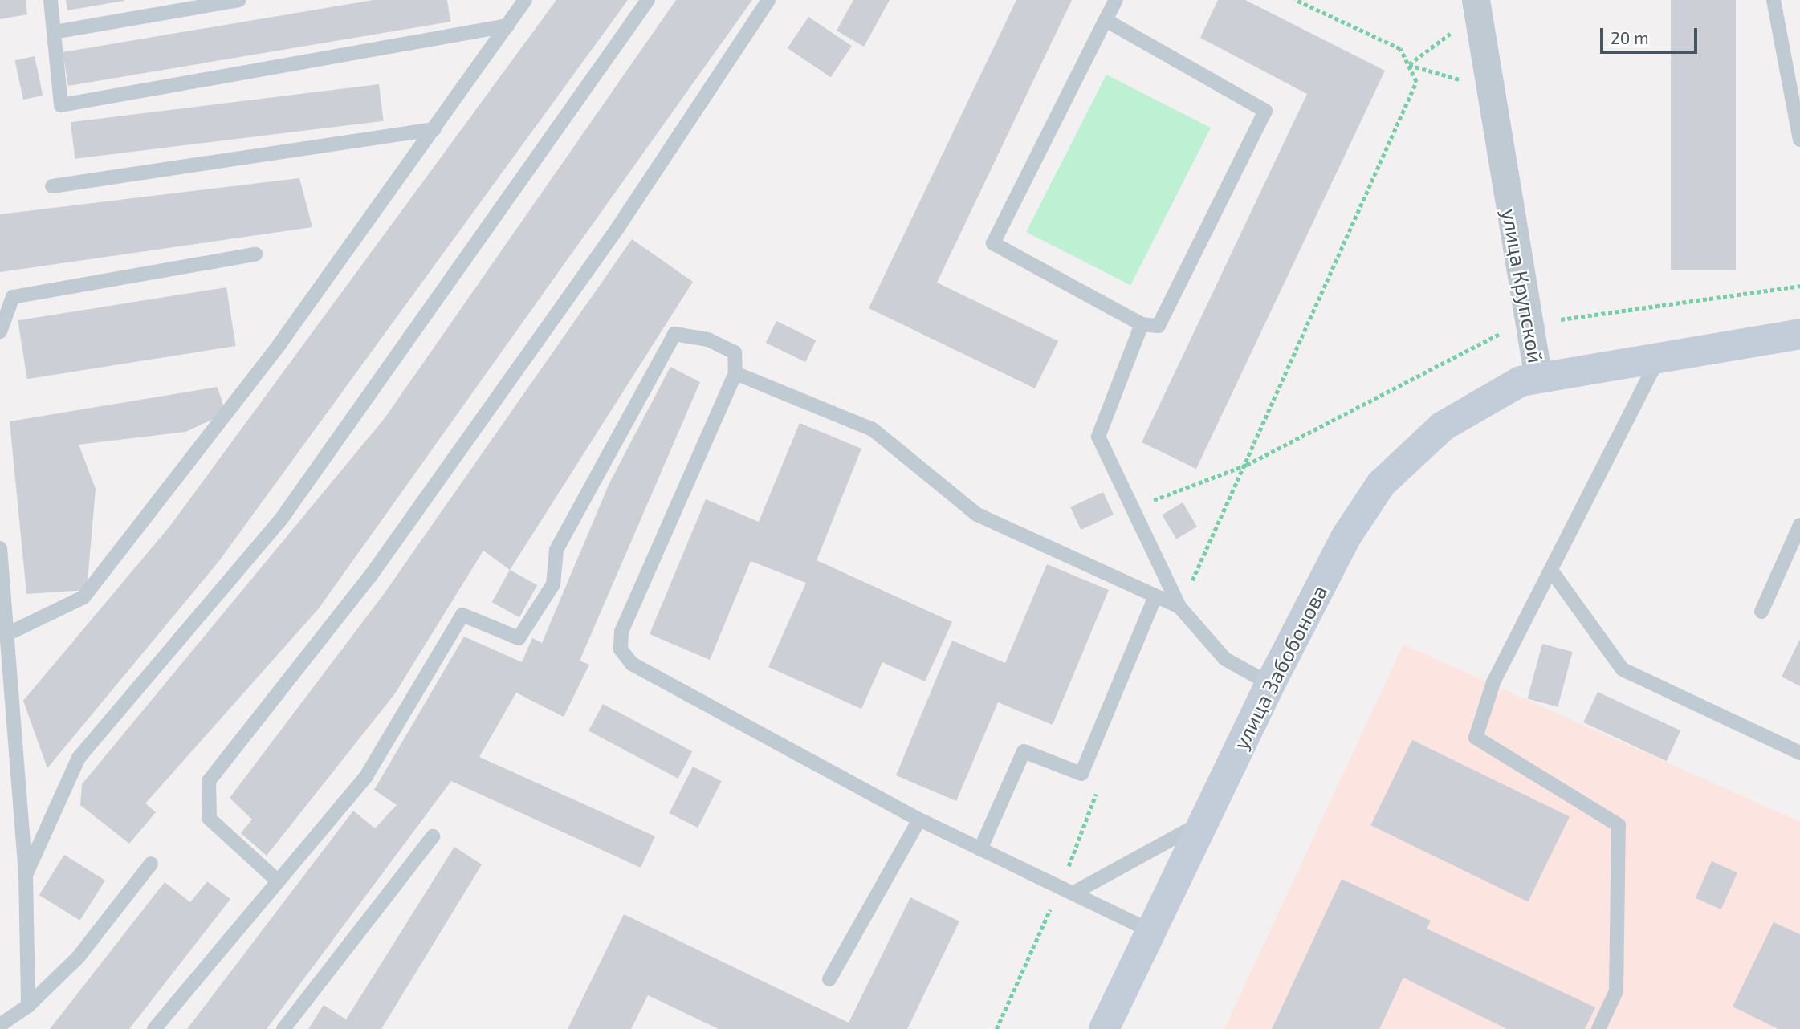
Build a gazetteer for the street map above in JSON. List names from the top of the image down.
{
  "streets": {
    "street": ["улица Крупской", "улица Забобонова"]
  },
  "crossings": [
    ["улица Крупской", "улица Забобонова"]
  ],
  "scale_bar": "20 m"
}
